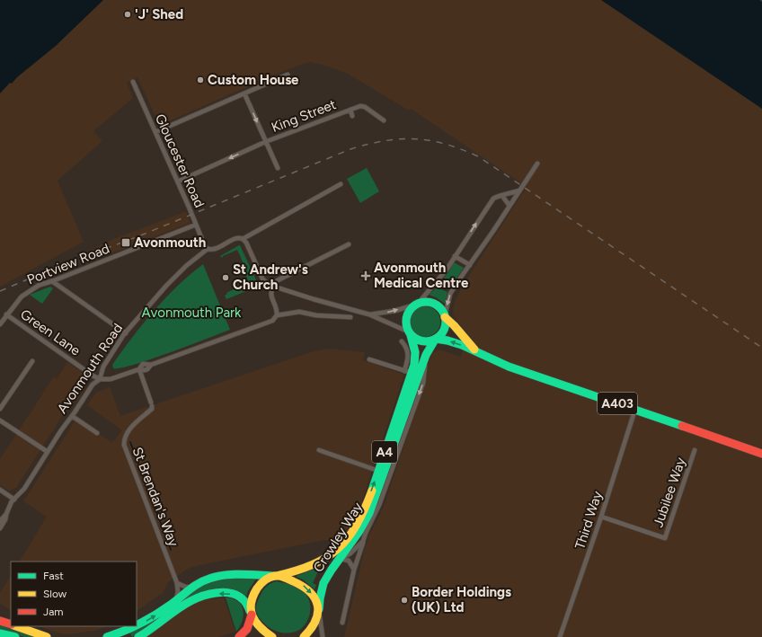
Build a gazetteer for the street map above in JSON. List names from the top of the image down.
{
  "streets": {
    "highway": ["A403", "A4", "Crowley Way"],
    "street": [
      "King Street",
      "Gloucester Road",
      "Portview Road",
      "Green Lane",
      "Avonmouth Road",
      "Jubilee Way",
      "St Brendan's Way",
      "Third Way"
    ]
  },
  "crossings": [
    ["King Street", "Gloucester Road"],
    ["Gloucester Road", "Portview Road"],
    ["Gloucester Road", "Avonmouth Road"],
    ["Portview Road", "Green Lane"],
    ["Green Lane", "Avonmouth Road"],
    ["A403", "Third Way"],
    ["A403", "Crowley Way"],
    ["A4", "St Brendan's Way"],
    ["A4", "Crowley Way"],
    ["Jubilee Way", "Third Way"]
  ],
  "one_way": ["King Street"],
  "parks": ["Avonmouth Park"],
  "places": {
    "other": [
      "'J' Shed",
      "Custom House",
      "St Andrew's Church",
      "Border Holdings (UK) Ltd"
    ],
    "transit": ["Avonmouth"],
    "health": ["Avonmouth Medical Centre"]
  },
  "legend": ["Fast", "Slow", "Jam"]
}
